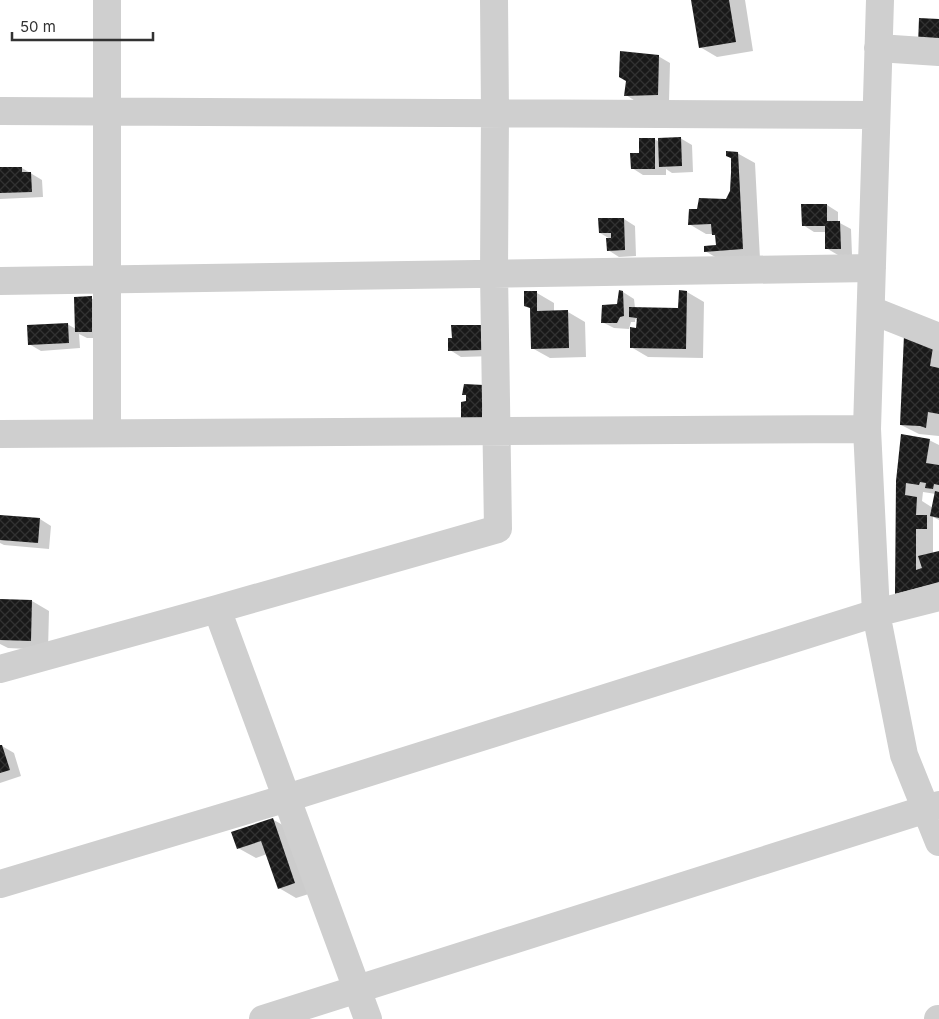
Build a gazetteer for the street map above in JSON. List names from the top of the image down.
{
  "scale_bar": "50 m"
}
